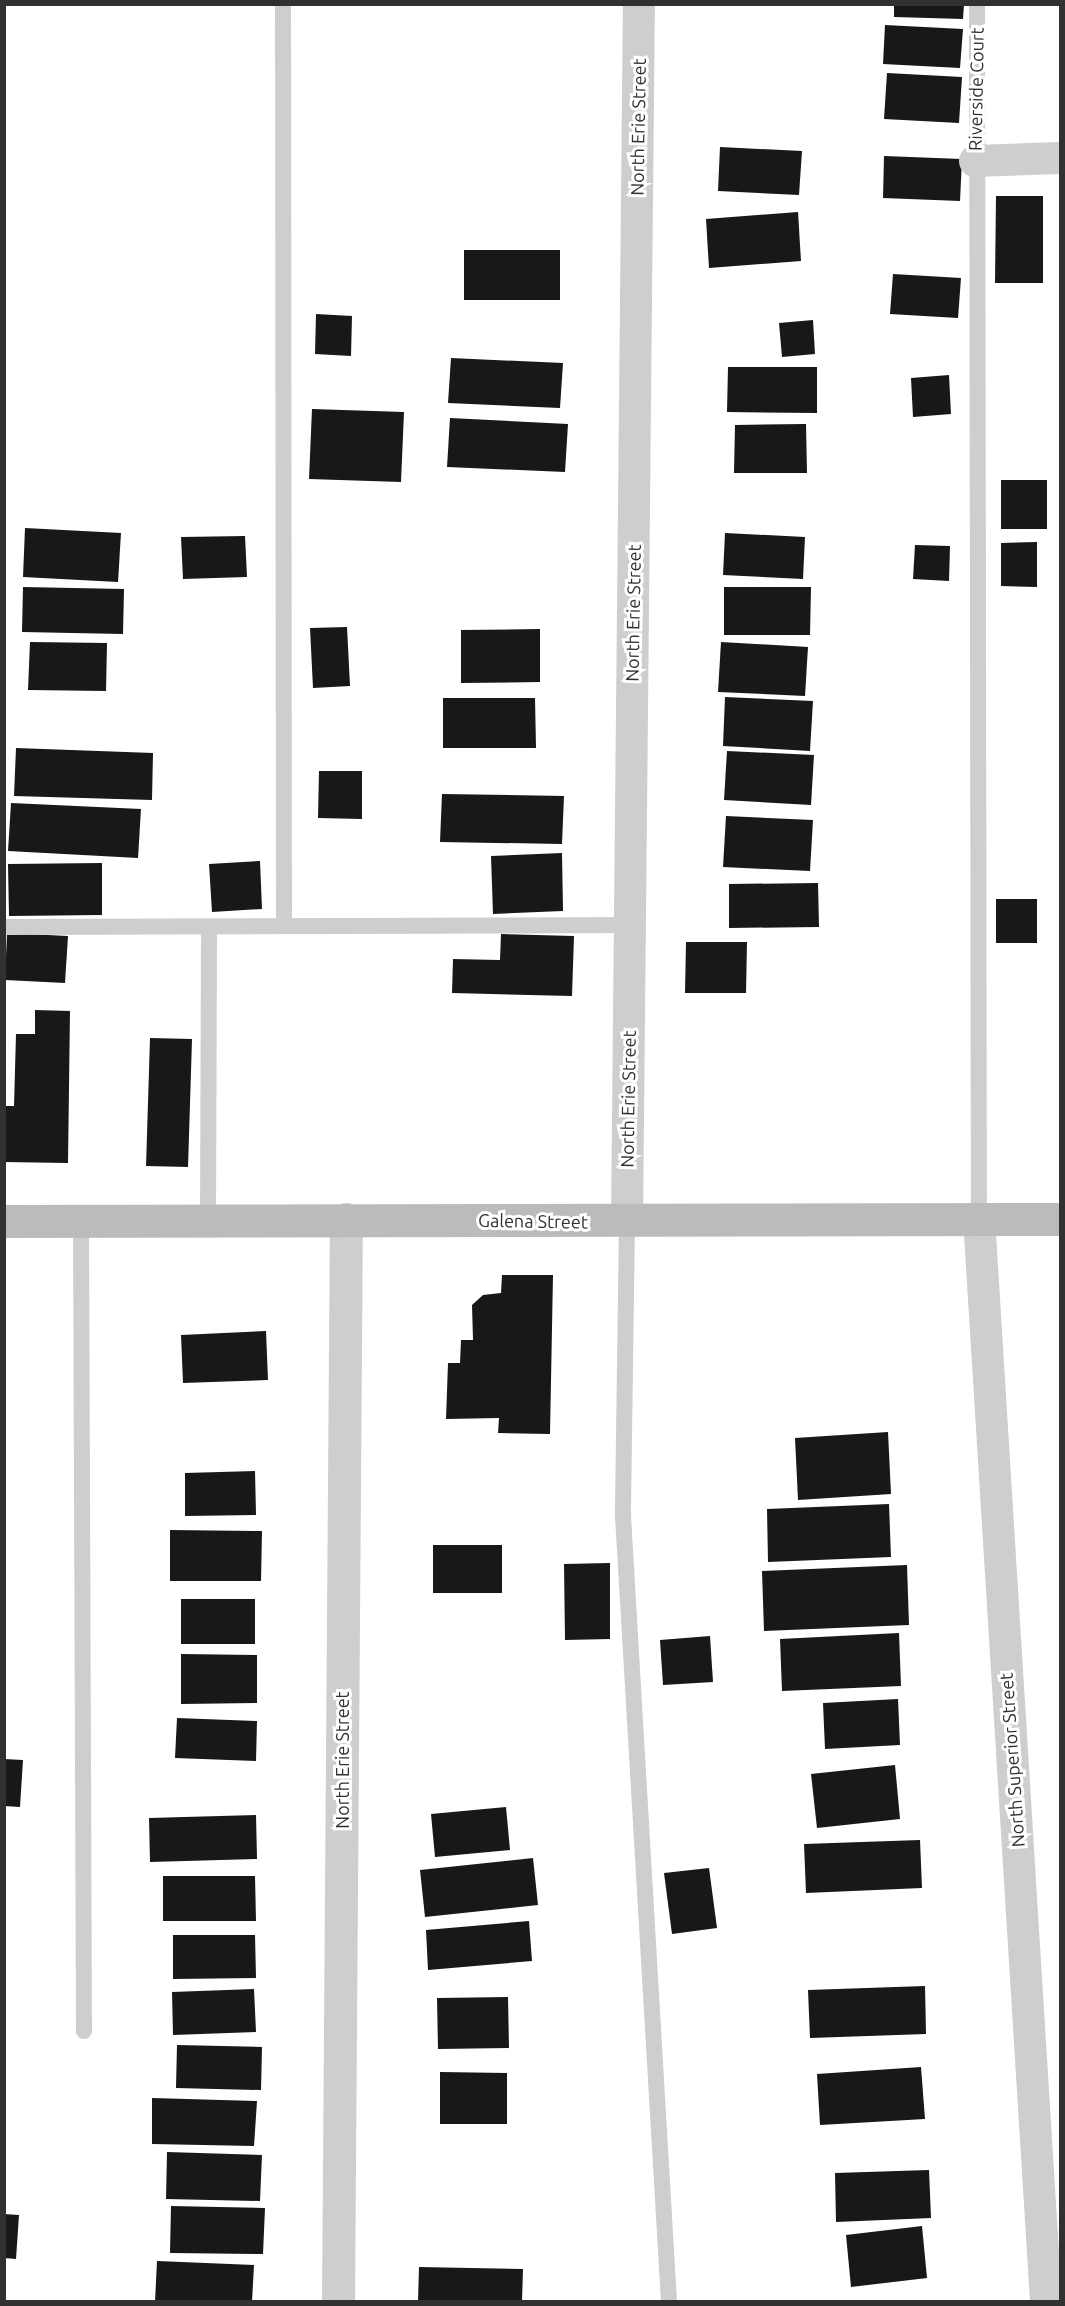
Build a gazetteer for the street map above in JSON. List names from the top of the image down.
{
  "streets": {
    "main road": ["Galena Street"],
    "street": ["Riverside Court", "North Erie Street", "North Superior Street"]
  },
  "crossings": [
    ["North Erie Street", "Galena Street"],
    ["Galena Street", "North Superior Street"]
  ]
}
